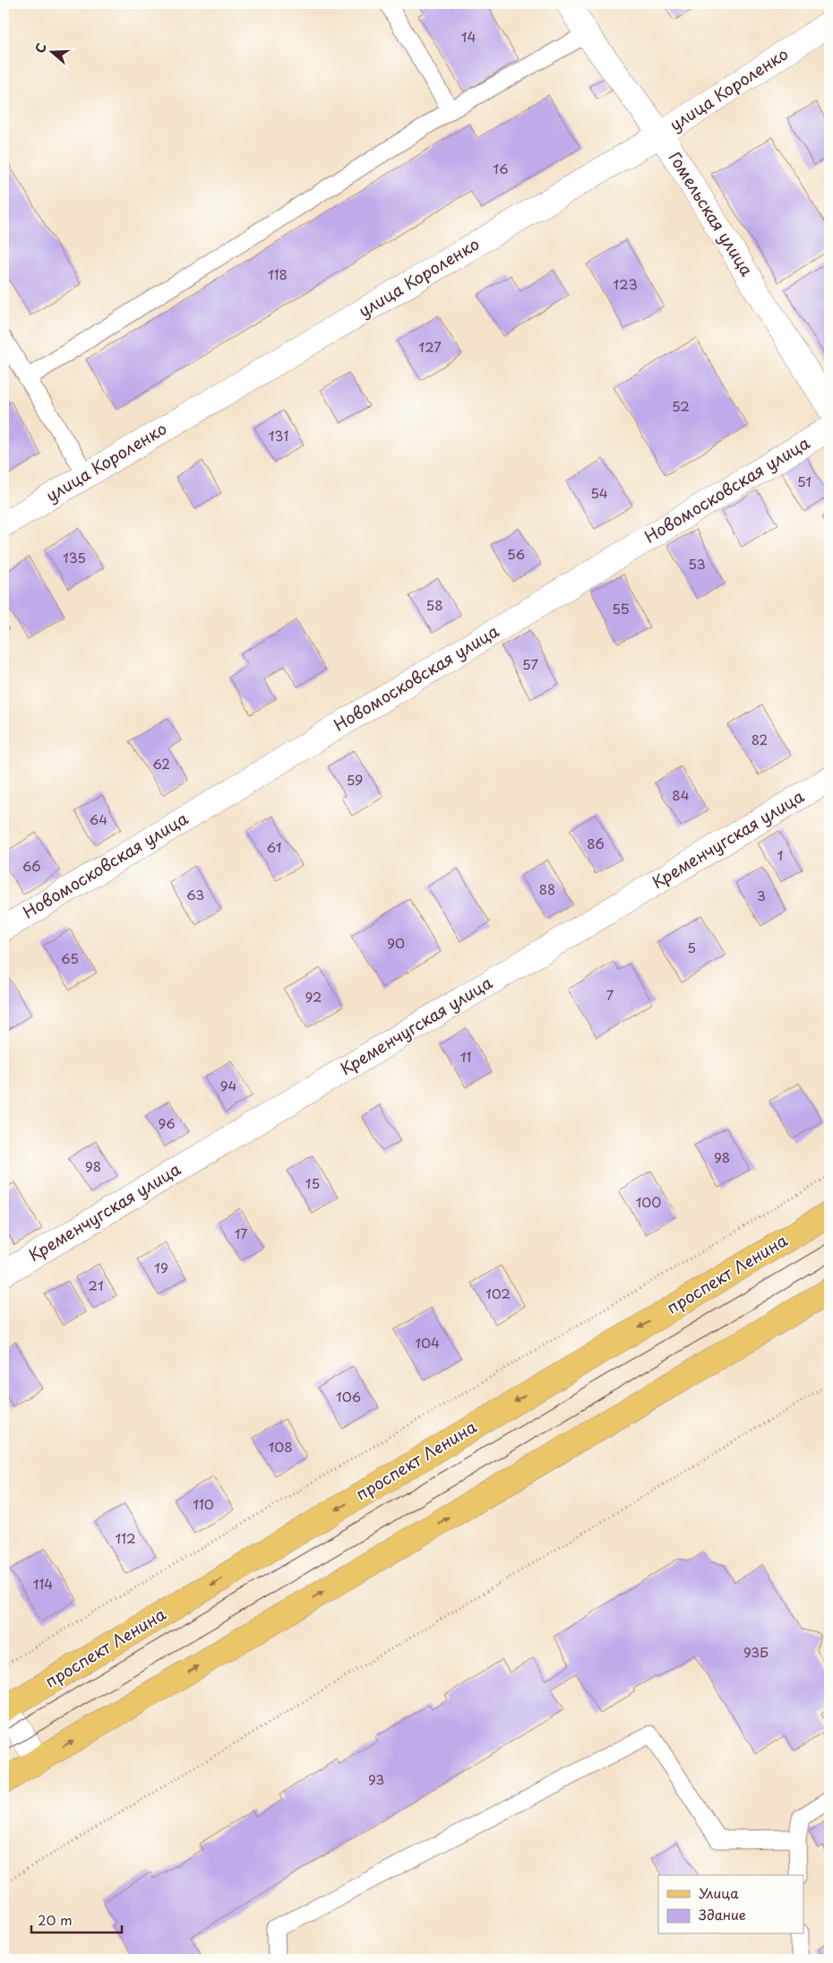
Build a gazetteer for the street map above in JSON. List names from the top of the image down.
{
  "streets": {
    "main road": ["проспект Ленина"],
    "street": [
      "улица Короленко",
      "Гомельская улица",
      "Новомосковская улица",
      "Кременчугская улица"
    ]
  },
  "crossings": [
    ["улица Короленко", "Гомельская улица"]
  ],
  "house_numbers": [
    "14",
    "16",
    "118",
    "123",
    "127",
    "52",
    "131",
    "51",
    "54",
    "56",
    "135",
    "53",
    "58",
    "55",
    "57",
    "82",
    "62",
    "59",
    "84",
    "64",
    "86",
    "61",
    "1",
    "66",
    "88",
    "63",
    "3",
    "90",
    "5",
    "65",
    "7",
    "92",
    "11",
    "94",
    "96",
    "98",
    "98",
    "15",
    "100",
    "17",
    "19",
    "21",
    "102",
    "104",
    "106",
    "108",
    "110",
    "112",
    "114",
    "93Б",
    "93"
  ],
  "legend": ["Улица", "Здание"],
  "scale_bar": "20 m",
  "north": "left"
}
